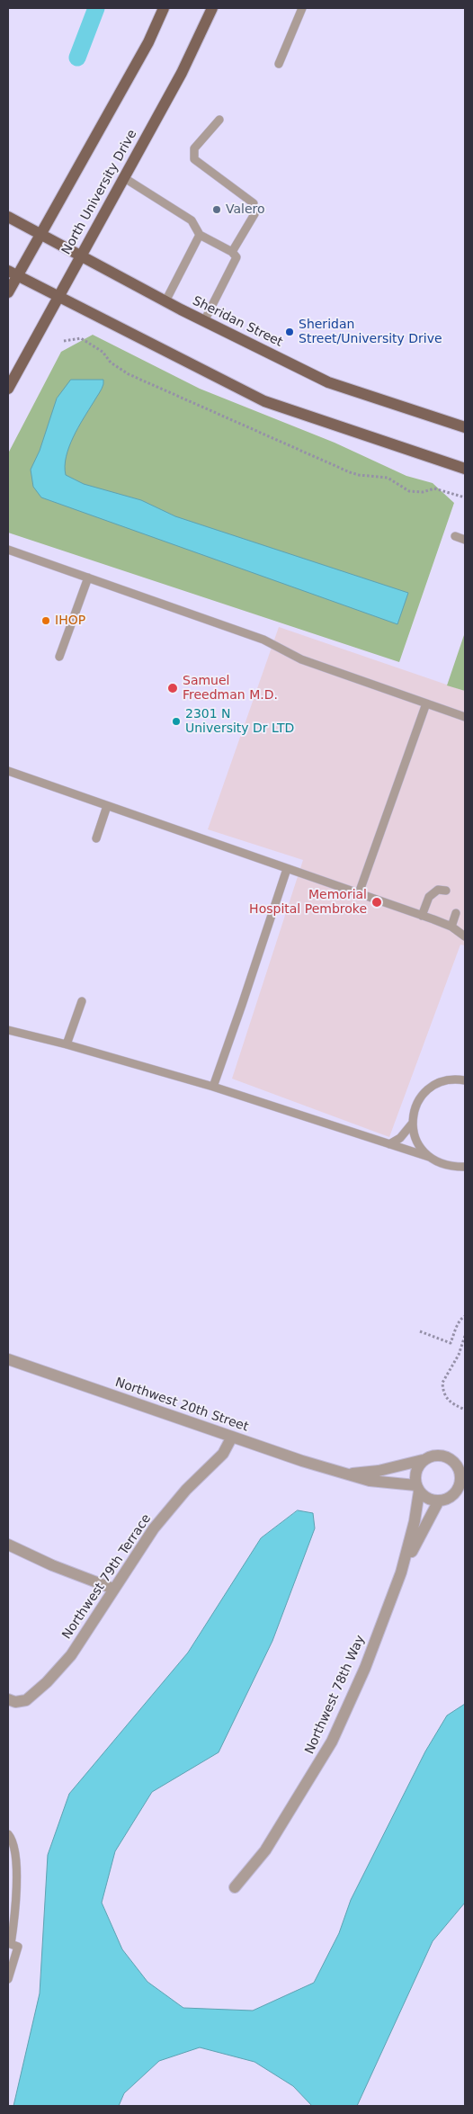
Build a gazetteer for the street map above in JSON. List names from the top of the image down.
{
  "streets": {
    "main road": ["North University Drive", "Sheridan Street"],
    "street": ["Northwest 20th Street", "Northwest 79th Terrace", "Northwest 78th Way"]
  },
  "crossings": [
    ["North University Drive", "Sheridan Street"],
    ["Northwest 20th Street", "Northwest 79th Terrace"],
    ["Northwest 20th Street", "Northwest 78th Way"]
  ],
  "places": [
    "Valero",
    "Sheridan Street/University Drive",
    "IHOP",
    "Samuel Freedman M.D.",
    "2301 N University Dr LTD",
    "Memorial Hospital Pembroke"
  ]
}
